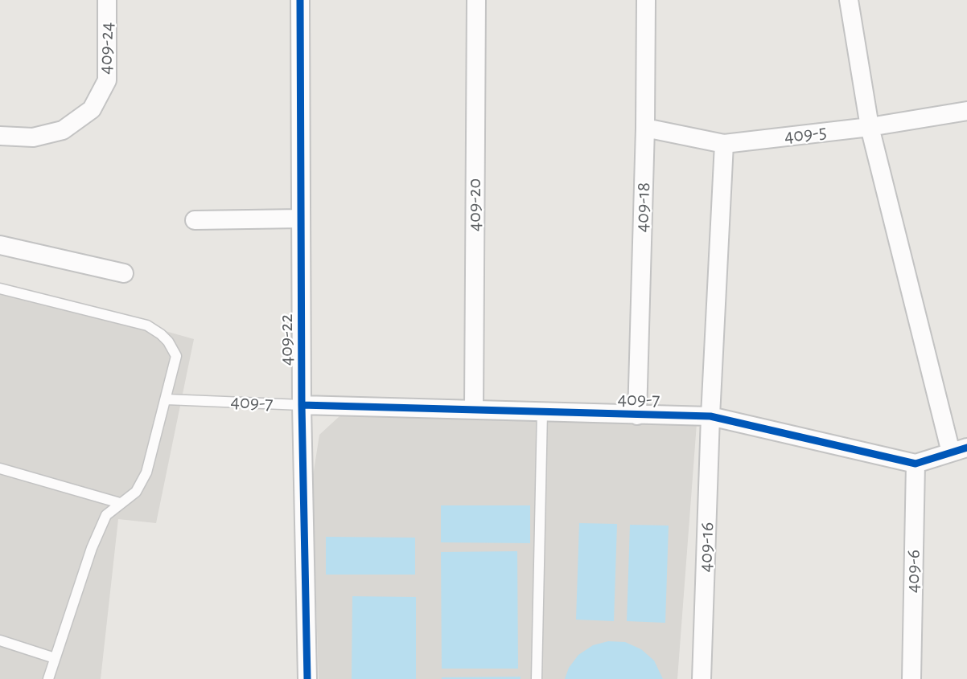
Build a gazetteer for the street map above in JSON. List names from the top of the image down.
{
  "streets": {
    "street": [
      "409-24",
      "409-5",
      "409-20",
      "409-18",
      "409-22",
      "409-7",
      "409-16",
      "409-6"
    ]
  },
  "crossings": [
    ["409-5", "409-18"],
    ["409-5", "409-16"],
    ["409-20", "409-7"],
    ["409-18", "409-7"],
    ["409-22", "409-7"],
    ["409-7", "409-16"],
    ["409-7", "409-6"]
  ]
}
